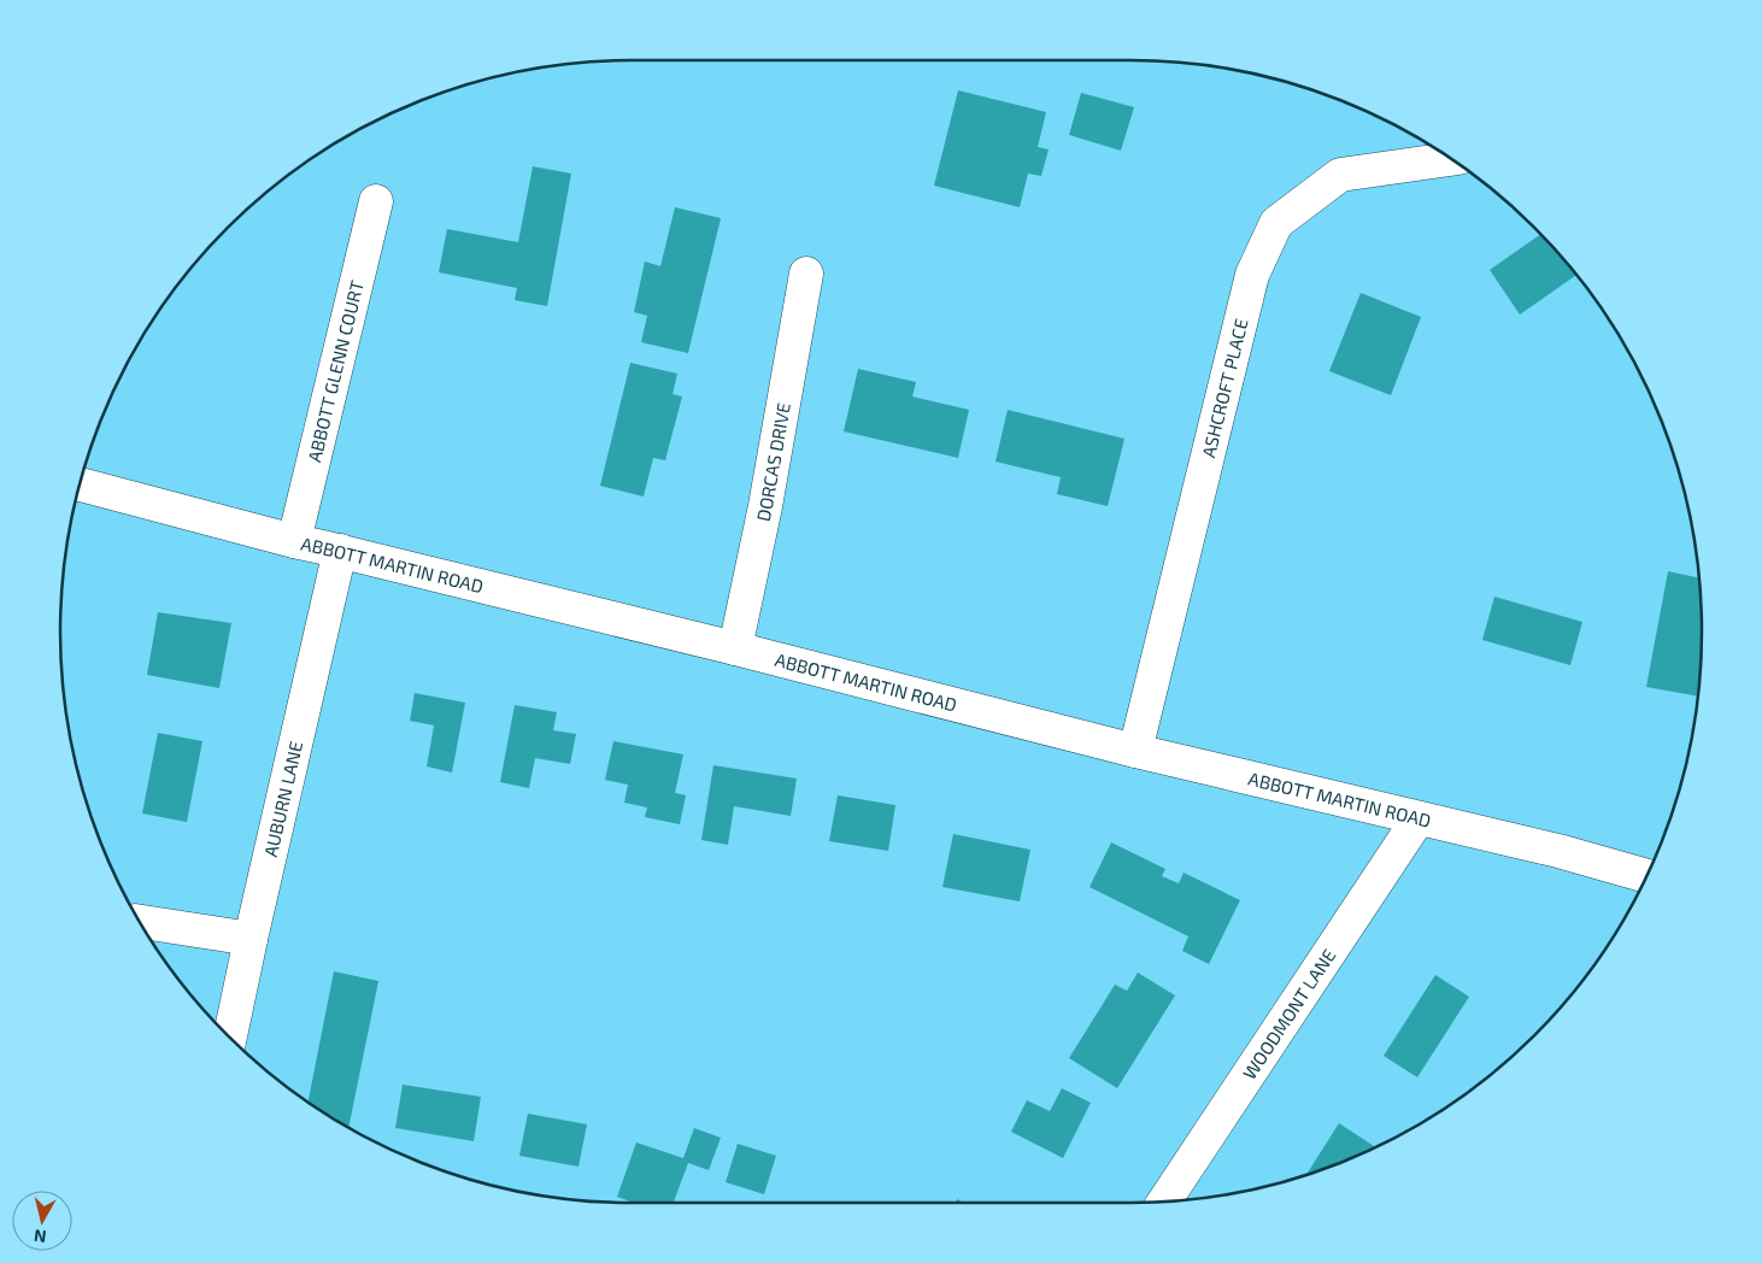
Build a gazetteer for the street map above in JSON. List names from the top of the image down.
{
  "streets": {
    "street": [
      "ABBOTT GLENN COURT",
      "ASHCROFT PLACE",
      "DORCAS DRIVE",
      "ABBOTT MARTIN ROAD",
      "AUBURN LANE",
      "WOODMONT LANE"
    ]
  },
  "crossings": [
    ["ABBOTT GLENN COURT", "ABBOTT MARTIN ROAD"],
    ["ASHCROFT PLACE", "ABBOTT MARTIN ROAD"],
    ["DORCAS DRIVE", "ABBOTT MARTIN ROAD"],
    ["ABBOTT MARTIN ROAD", "AUBURN LANE"],
    ["ABBOTT MARTIN ROAD", "WOODMONT LANE"]
  ],
  "north": "bottom"
}
